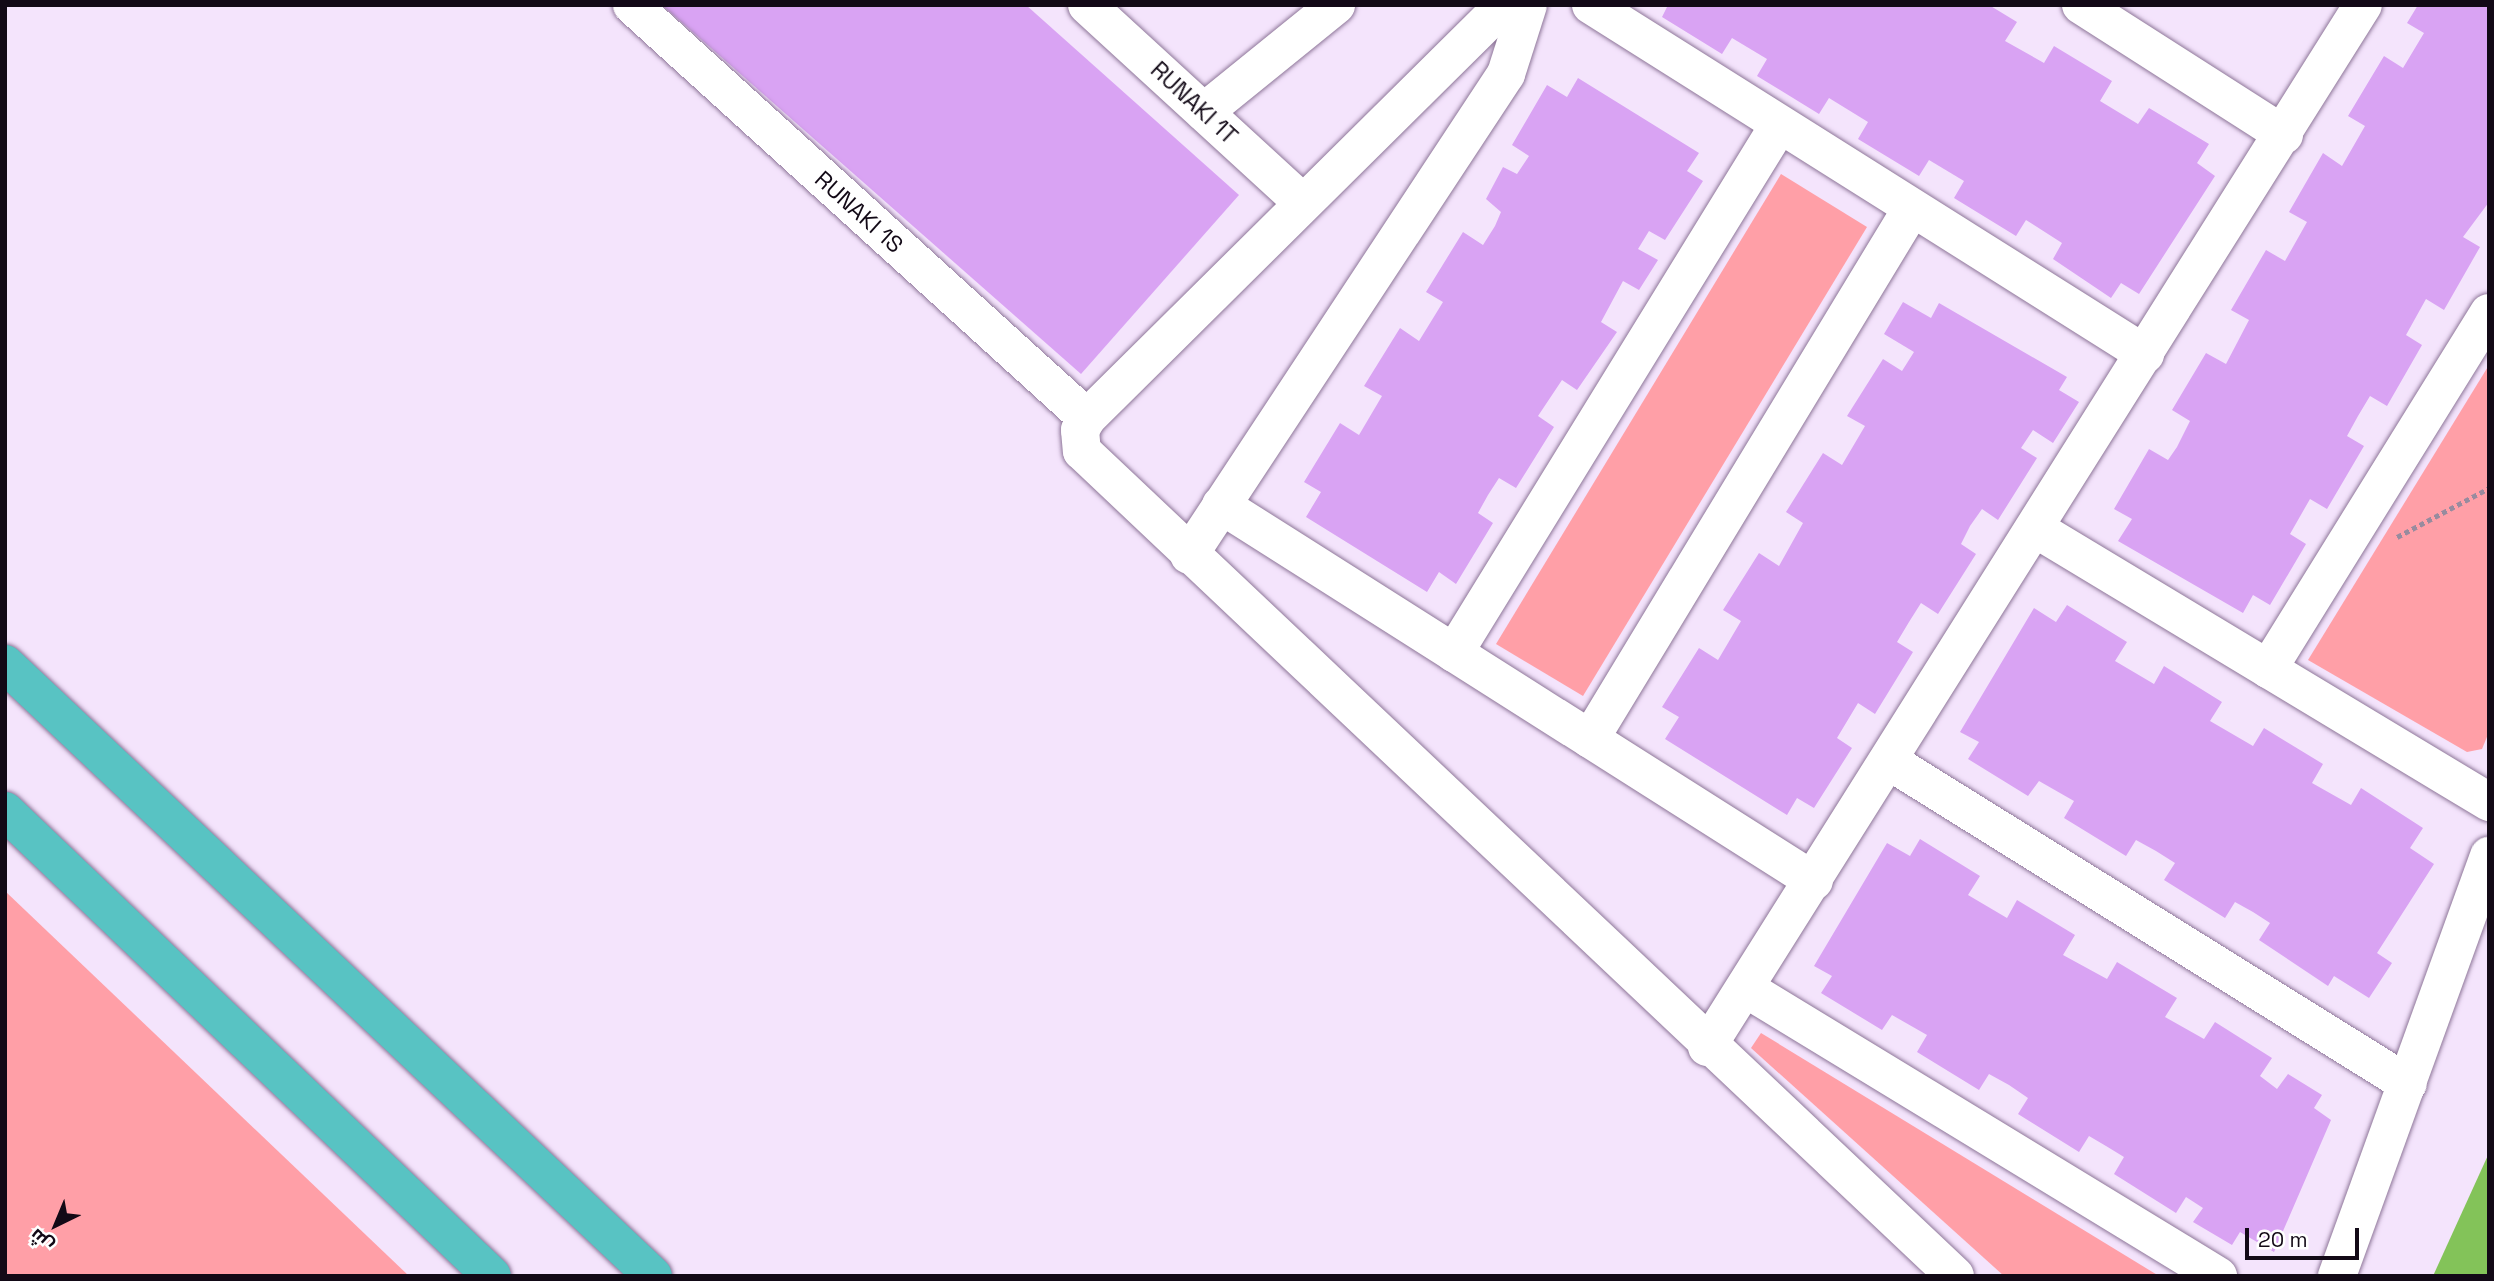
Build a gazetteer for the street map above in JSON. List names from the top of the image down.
{
  "streets": {
    "street": ["RUNAKI 1T", "RUNAKI 1S"]
  },
  "scale_bar": "20 m",
  "north": "bottom left"
}
